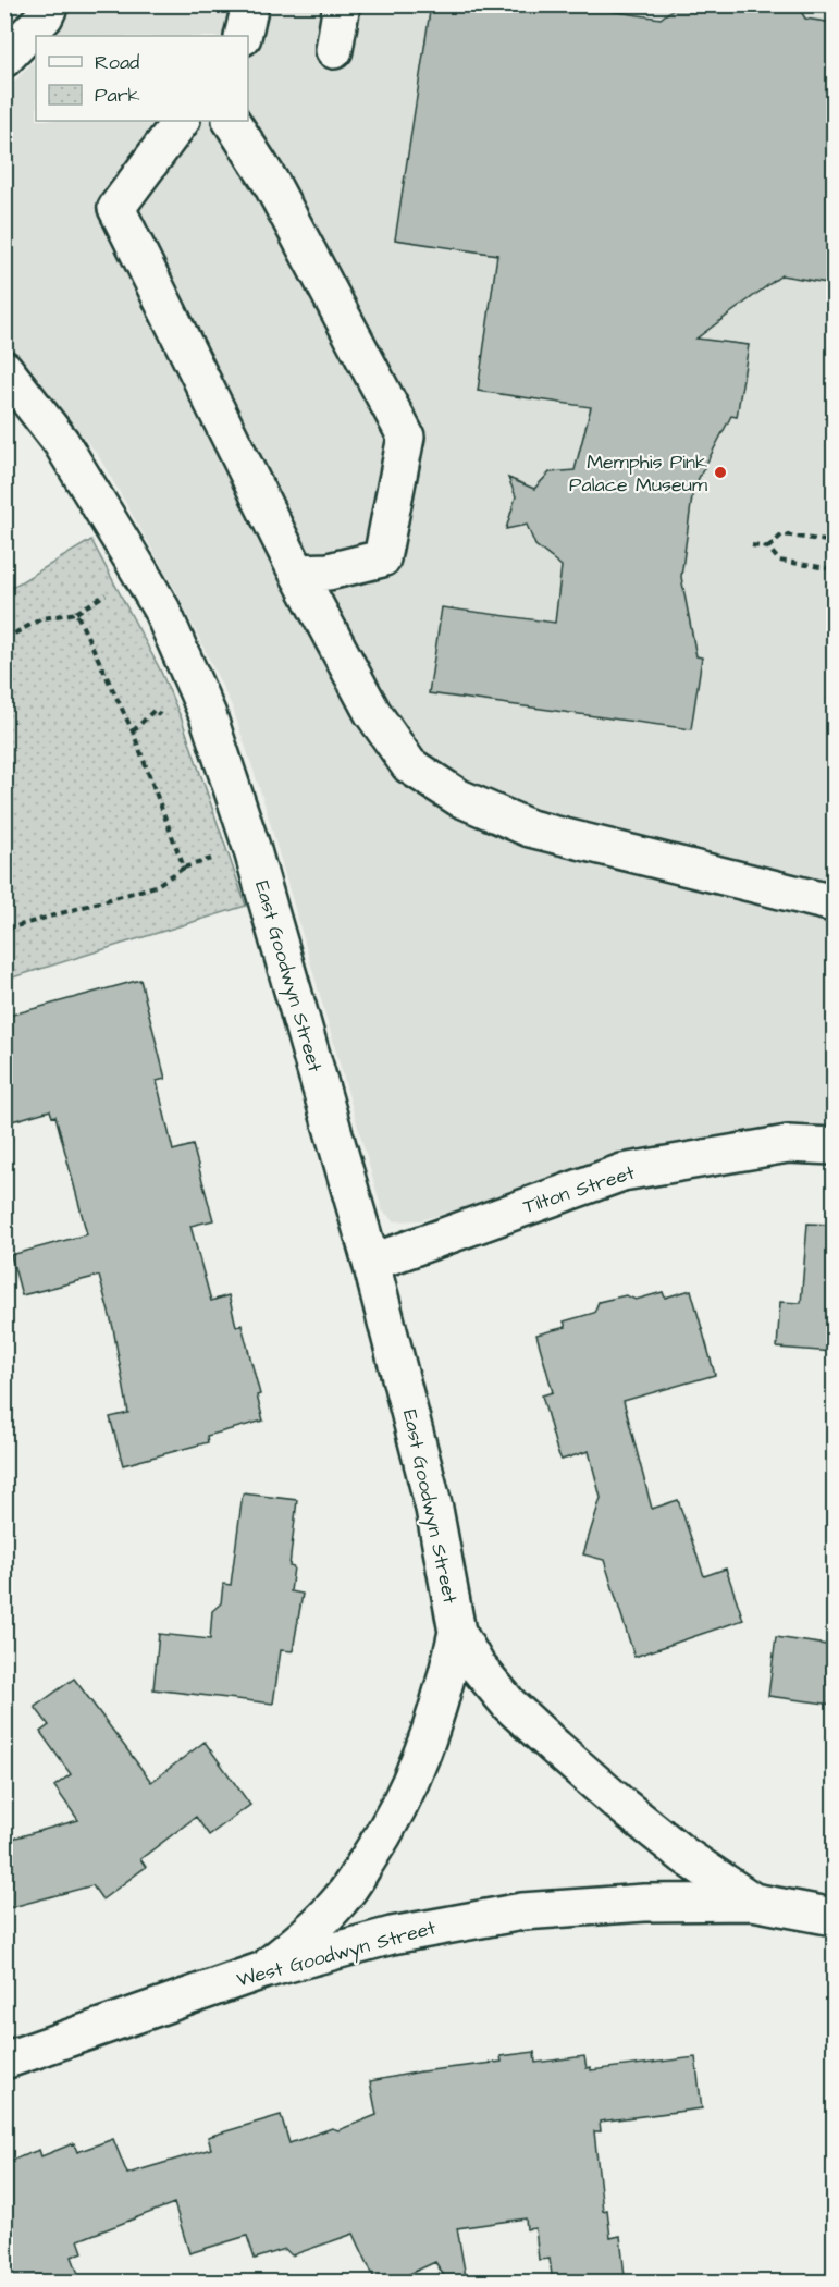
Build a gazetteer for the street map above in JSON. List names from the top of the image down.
{
  "streets": {
    "street": ["East Goodwyn Street", "Tilton Street", "West Goodwyn Street"]
  },
  "crossings": [
    ["East Goodwyn Street", "Tilton Street"],
    ["East Goodwyn Street", "West Goodwyn Street"]
  ],
  "places": ["Memphis Pink Palace Museum"],
  "legend": ["Road", "Park"]
}
